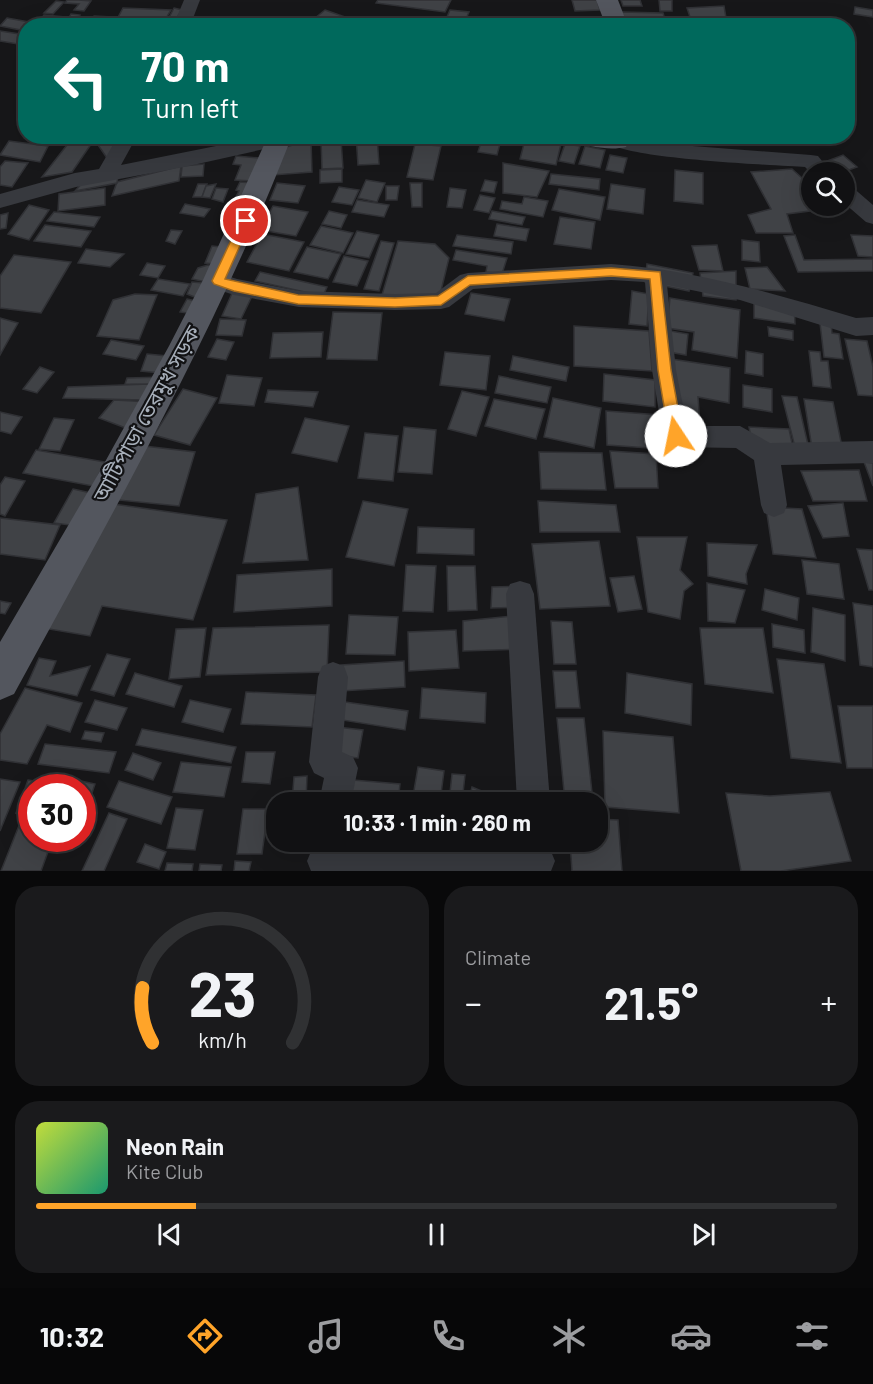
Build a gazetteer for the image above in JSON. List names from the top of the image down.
{
  "streets": {
    "main road": ["আটিপাড়া তেরমুখ সড়ক"]
  },
  "page": {
    "turn": ["70 m", "Turn left"],
    "limit": "30",
    "trip": "10:33 · 1 min · 260 m",
    "tile": "Climate",
    "heat": ["−", "21.5°", "+"],
    "song": ["Neon Rain", "Kite Club"],
    "tabs": "10:32",
    "gauge": ["23", "km/h"]
  }
}
